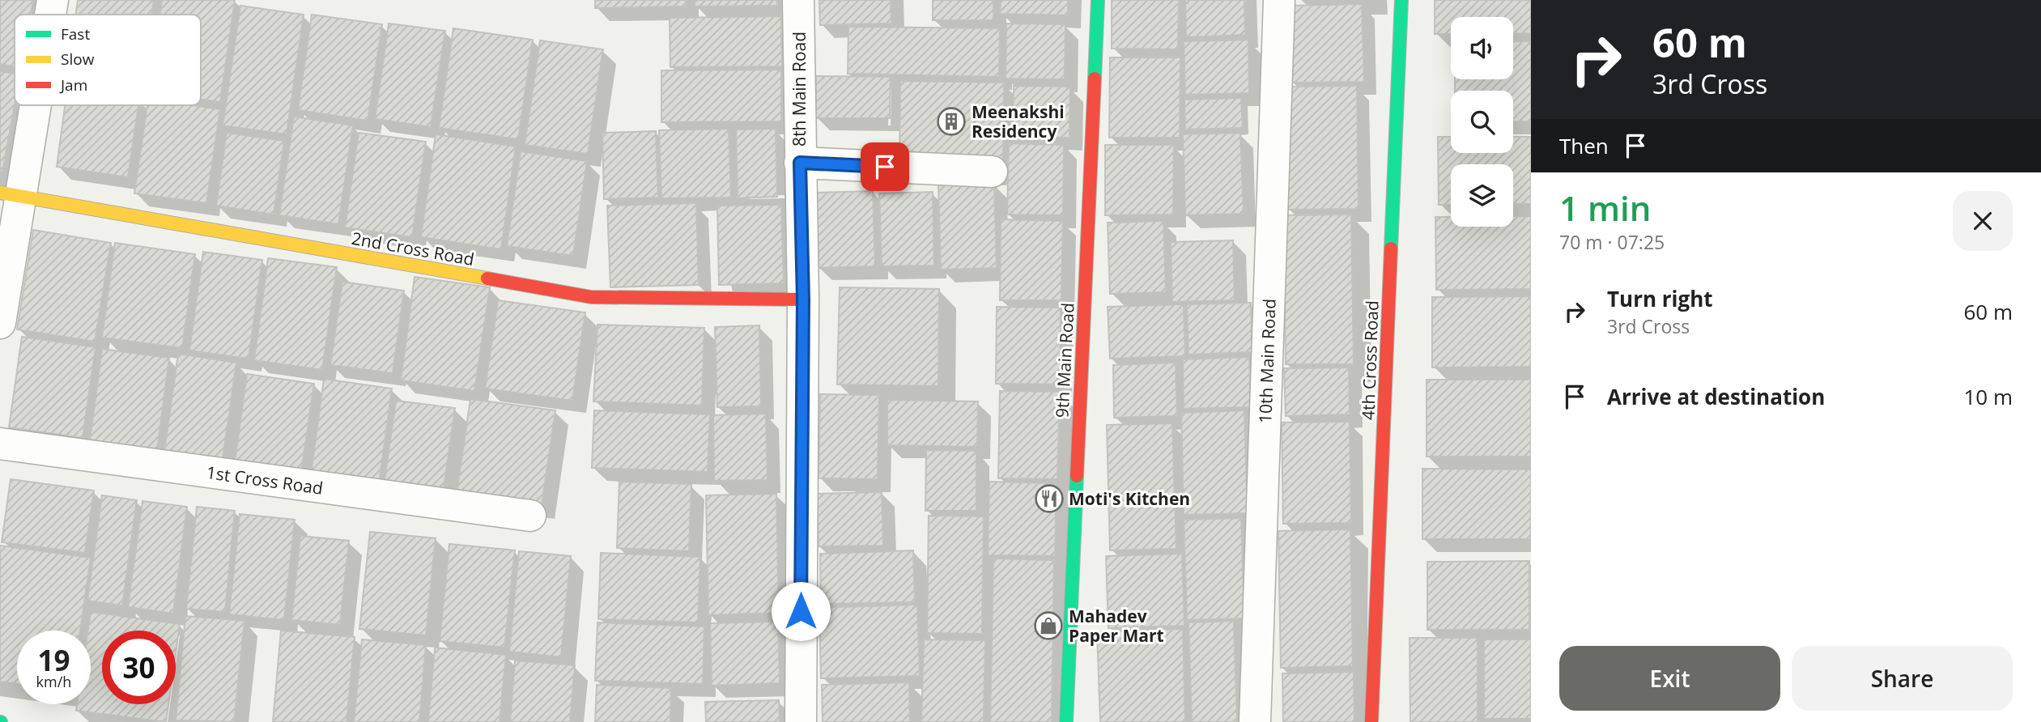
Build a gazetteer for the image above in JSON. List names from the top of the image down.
{
  "streets": {
    "street": [
      "8th Main Road",
      "2nd Cross Road",
      "9th Main Road",
      "4th Cross Road",
      "10th Main Road",
      "1st Cross Road"
    ]
  },
  "crossings": [
    ["8th Main Road", "2nd Cross Road"]
  ],
  "places": {
    "building": ["Meenakshi Residency"],
    "restaurant": ["Moti's Kitchen"],
    "shop": ["Mahadev Paper Mart"]
  },
  "legend": ["Fast", "Slow", "Jam"],
  "page": {
    "turn": ["60 m", "3rd Cross"],
    "then": "Then",
    "heading": ["1 min", "70 m · 07:25"],
    "list": [
      {
        "name": "Turn right",
        "note": "3rd Cross",
        "value": "60 m"
      },
      {
        "name": "Arrive at destination",
        "value": "10 m"
      }
    ],
    "speed": "19 km/h",
    "limit": "30",
    "buttons": ["Exit", "Share"]
  }
}
